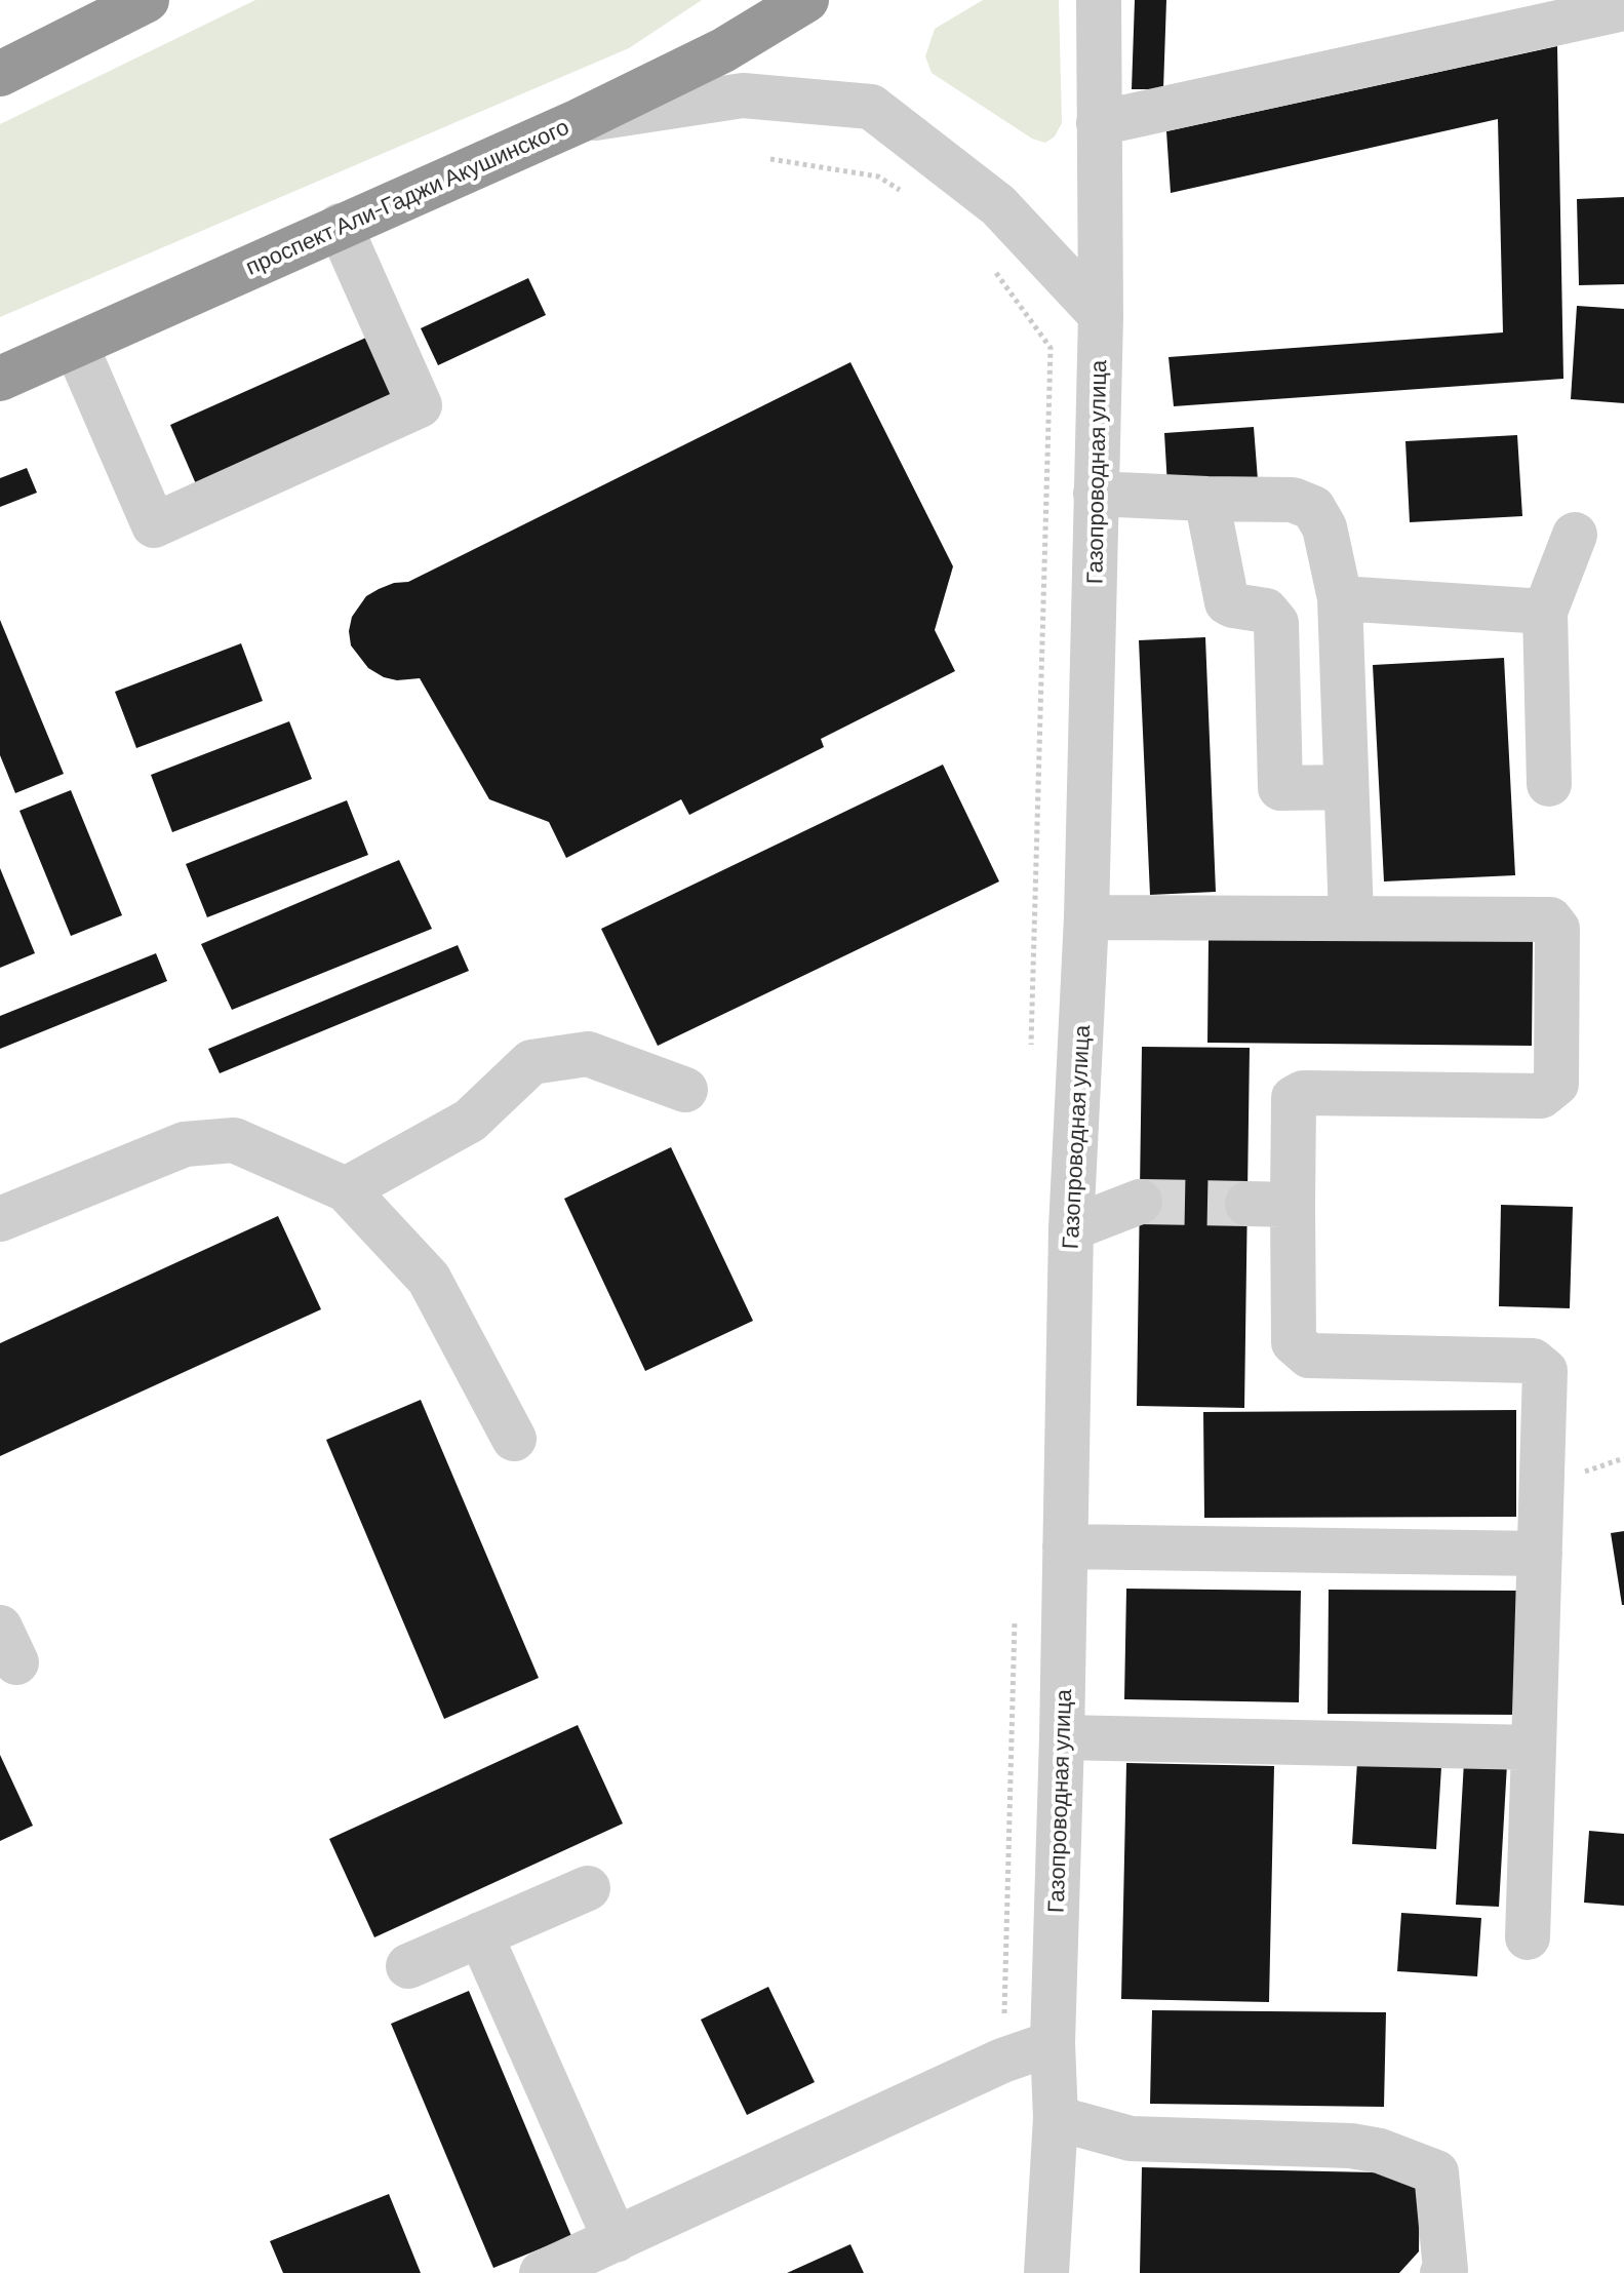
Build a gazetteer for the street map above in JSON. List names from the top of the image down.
{
  "streets": {
    "highway": ["проспект Али-Гаджи Акушинского"],
    "street": ["Газопроводная улица"]
  }
}
